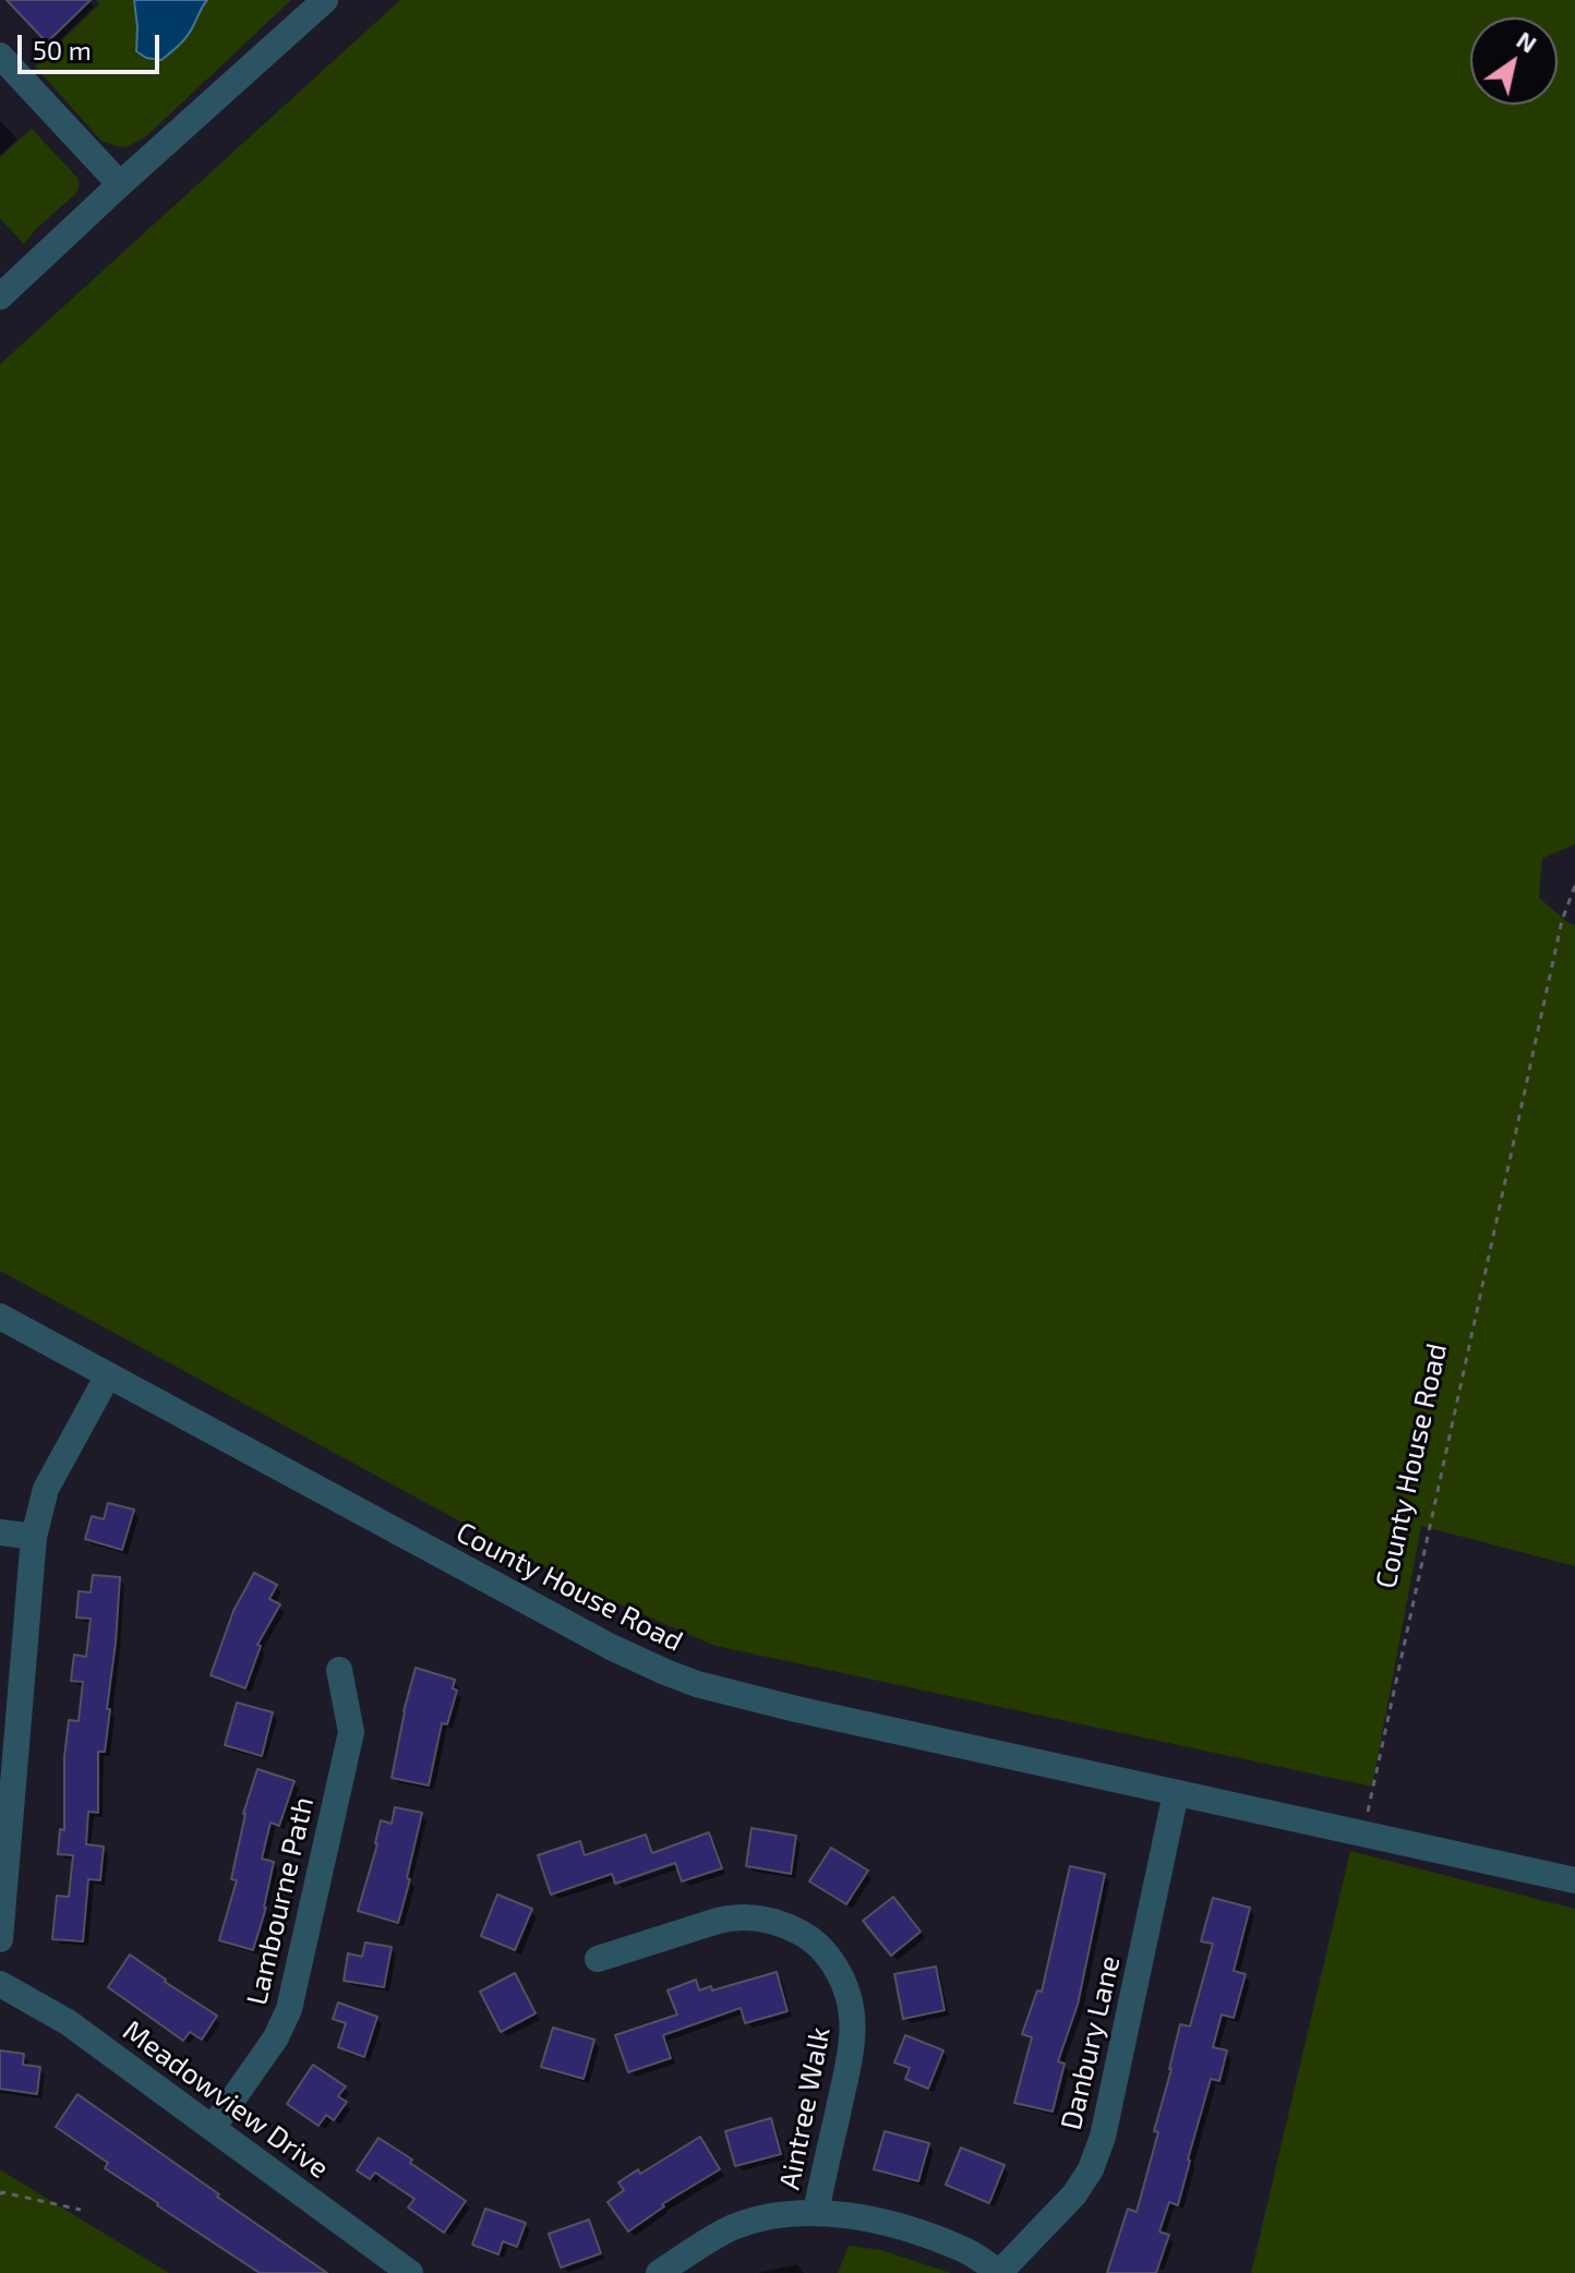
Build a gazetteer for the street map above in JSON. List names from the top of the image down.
{
  "streets": {
    "street": [
      "County House Road",
      "Lambourne Path",
      "Danbury Lane",
      "Meadowview Drive",
      "Aintree Walk"
    ]
  },
  "crossings": [
    ["County House Road", "Danbury Lane"],
    ["Lambourne Path", "Meadowview Drive"]
  ],
  "scale_bar": "50 m",
  "north": "top right"
}
